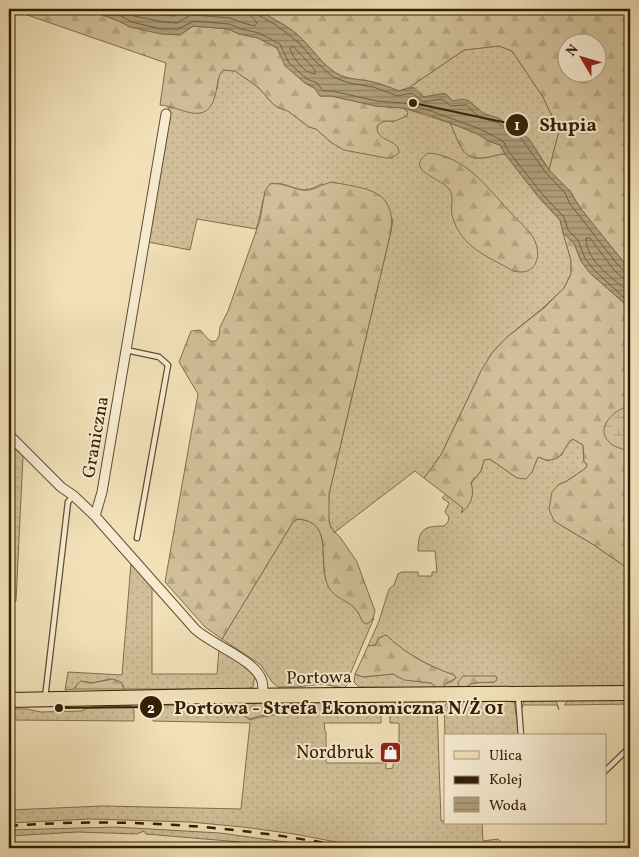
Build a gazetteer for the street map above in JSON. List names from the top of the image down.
{
  "streets": {
    "main road": ["Portowa"],
    "street": ["Graniczna"]
  },
  "places": {
    "other": ["Słupia", "Portowa - Strefa Ekonomiczna N/Ż 01"],
    "shop": ["Nordbruk"]
  },
  "legend": ["Ulica", "Kolej", "Woda"],
  "north": "top left"
}
